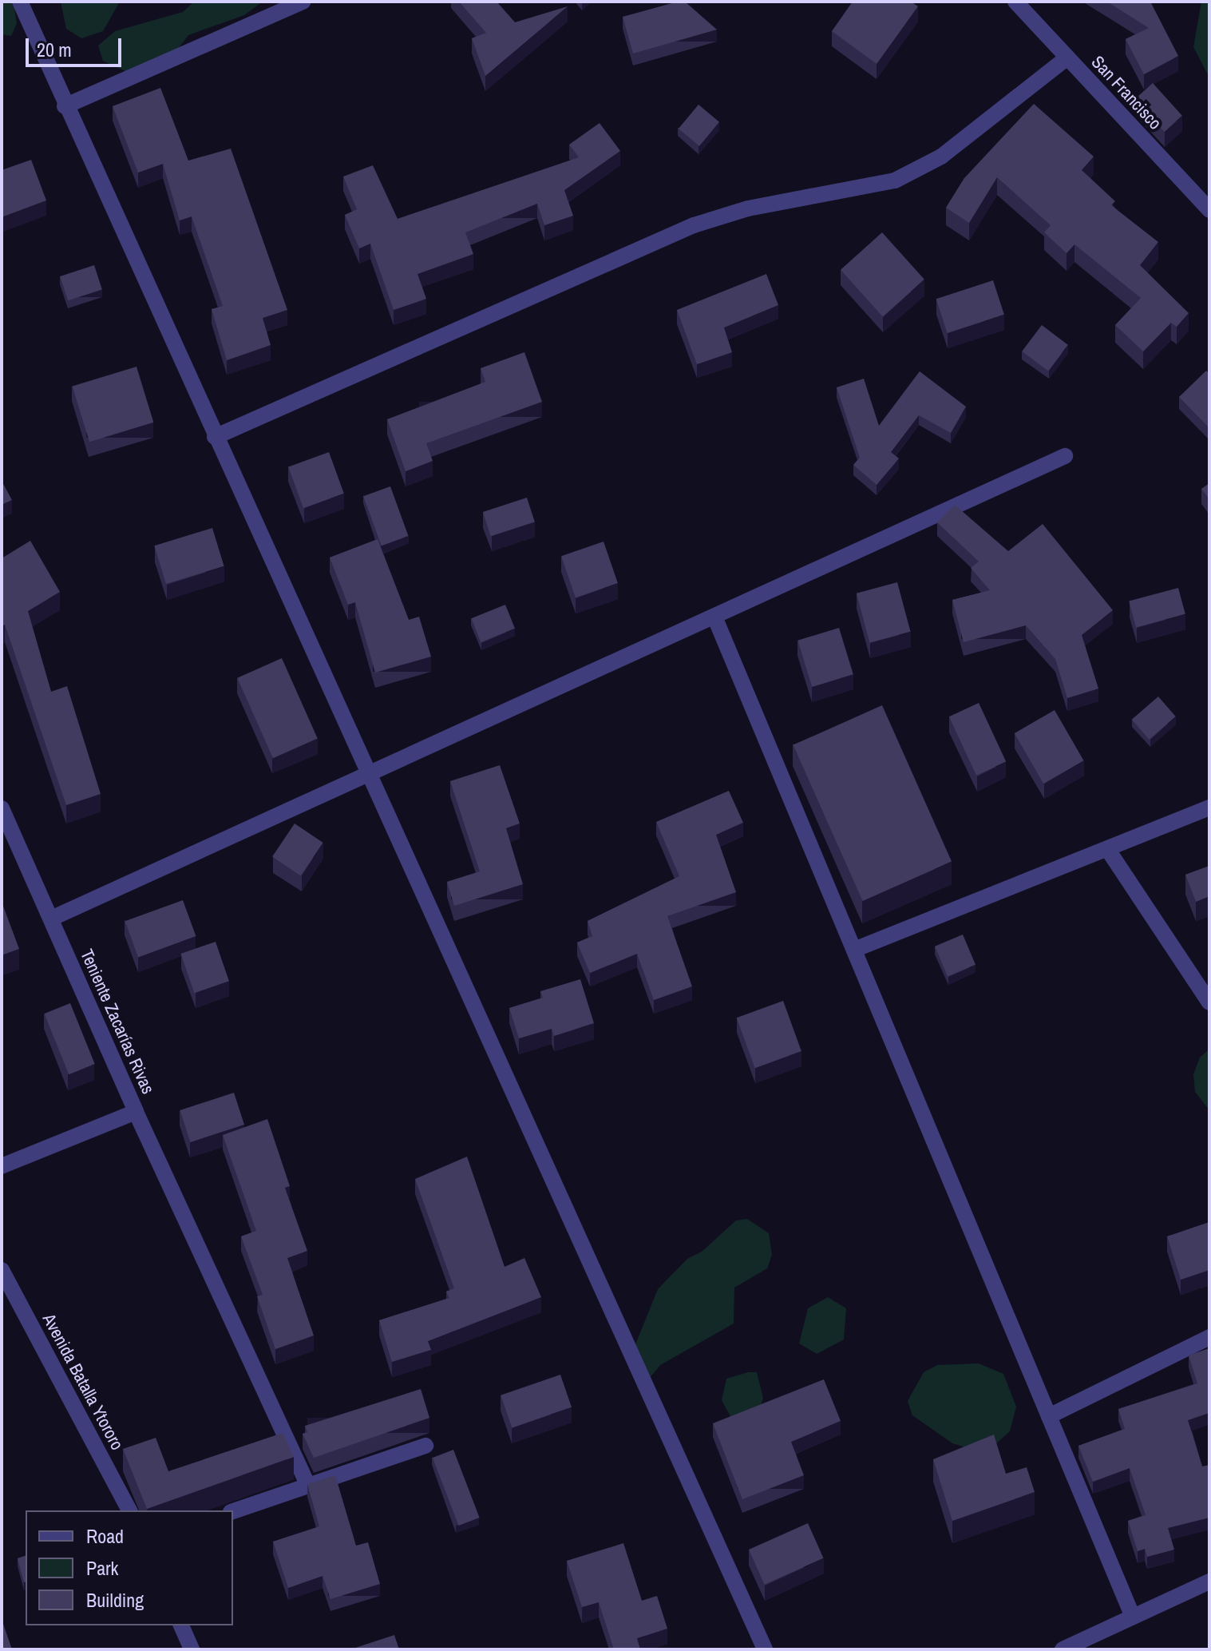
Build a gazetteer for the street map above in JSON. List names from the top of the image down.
{
  "streets": {
    "street": ["San Francisco", "Teniente Zacarías Rivas", "Avenida Batalla Ytororo"]
  },
  "legend": ["Road", "Park", "Building"],
  "scale_bar": "20 m"
}
